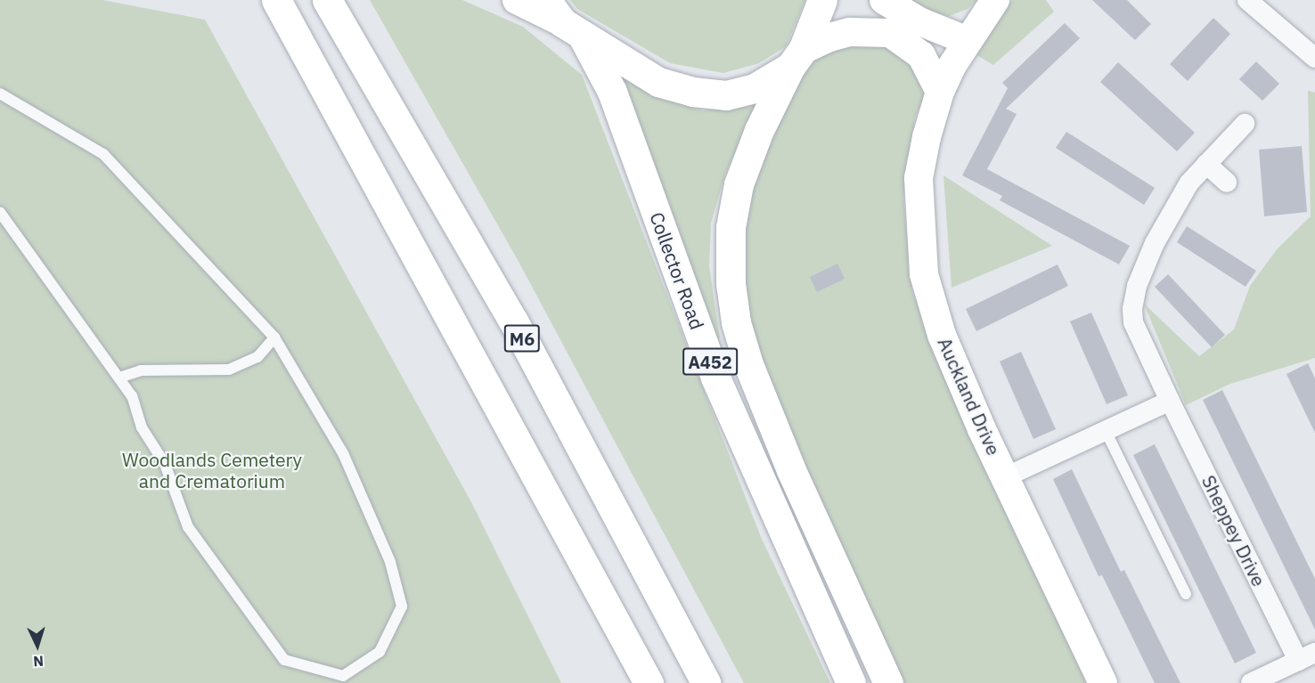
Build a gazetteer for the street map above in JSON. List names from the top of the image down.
{
  "streets": {
    "highway": ["Collector Road", "M6", "A452"],
    "street": ["Auckland Drive", "Sheppey Drive"]
  },
  "crossings": [
    ["Collector Road", "A452"]
  ],
  "parks": ["Woodlands Cemetery and Crematorium"],
  "north": "bottom"
}
